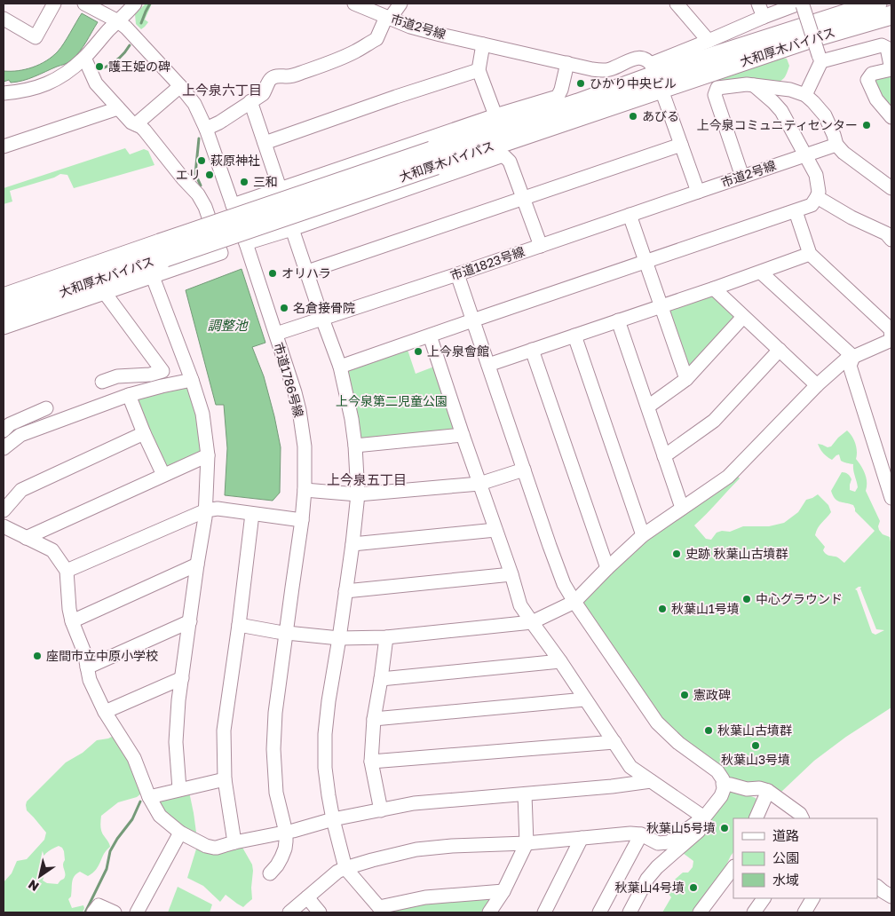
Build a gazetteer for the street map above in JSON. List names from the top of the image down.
{
  "streets": {
    "highway": ["大和厚木バイパス"],
    "street": ["市道2号線", "市道1823号線", "市道1786号線"]
  },
  "crossings": [
    ["市道2号線", "大和厚木バイパス"],
    ["市道2号線", "市道1823号線"],
    ["市道1823号線", "市道1786号線"]
  ],
  "districts": ["上今泉六丁目", "上今泉五丁目"],
  "water": ["調整池"],
  "parks": ["上今泉第二児童公園"],
  "places": [
    "護王姫の碑",
    "ひかり中央ビル",
    "あびる",
    "上今泉コミュニティセンター",
    "萩原神社",
    "エリ",
    "三和",
    "オリハラ",
    "名倉接骨院",
    "上今泉會館",
    "史跡 秋葉山古墳群",
    "中心グラウンド",
    "秋葉山1号墳",
    "座間市立中原小学校",
    "憲政碑",
    "秋葉山古墳群",
    "秋葉山3号墳",
    "秋葉山5号墳",
    "秋葉山4号墳"
  ],
  "legend": ["道路", "公園", "水域"],
  "north": "bottom left"
}
